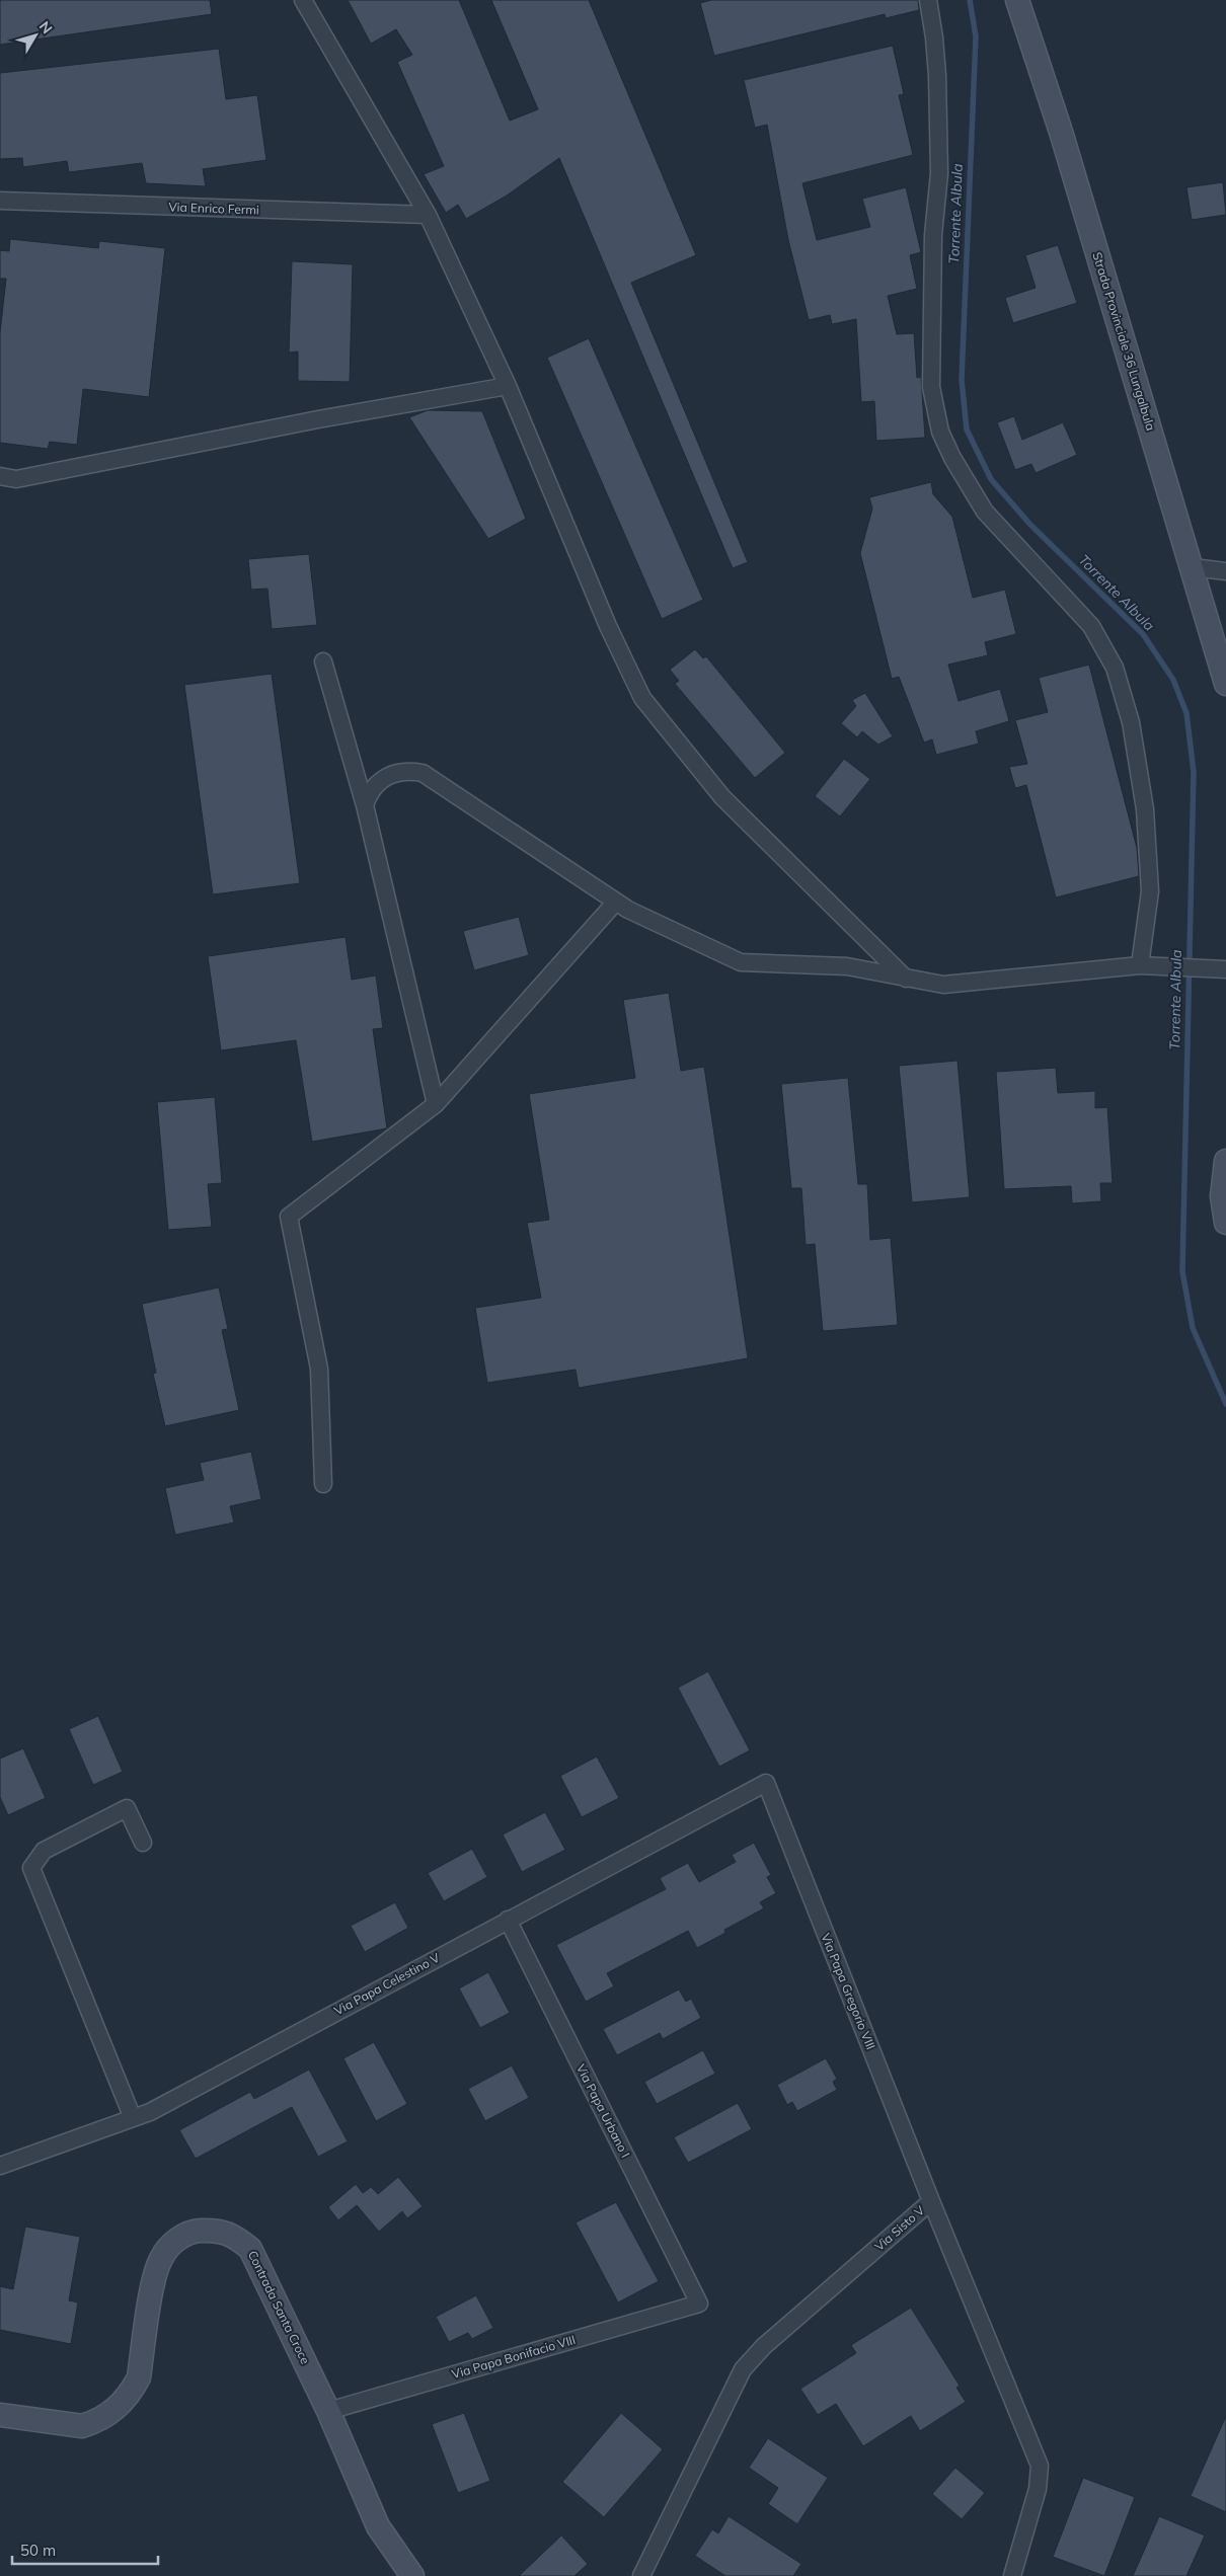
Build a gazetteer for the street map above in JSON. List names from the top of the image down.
{
  "streets": {
    "main road": ["Strada Provinciale 36 Lungalbula", "Contrada Santa Croce"],
    "street": [
      "Via Enrico Fermi",
      "Via Papa Celestino V",
      "Via Papa Gregorio VIII",
      "Via Papa Urbano I",
      "Via Sisto V",
      "Via Papa Bonifacio VIII"
    ]
  },
  "crossings": [
    ["Via Papa Celestino V", "Via Papa Gregorio VIII"],
    ["Via Papa Celestino V", "Via Papa Urbano I"],
    ["Via Papa Gregorio VIII", "Via Sisto V"],
    ["Via Papa Urbano I", "Via Papa Bonifacio VIII"],
    ["Contrada Santa Croce", "Via Papa Bonifacio VIII"]
  ],
  "water": ["Torrente Albula"],
  "scale_bar": "50 m",
  "north": "top right"
}
